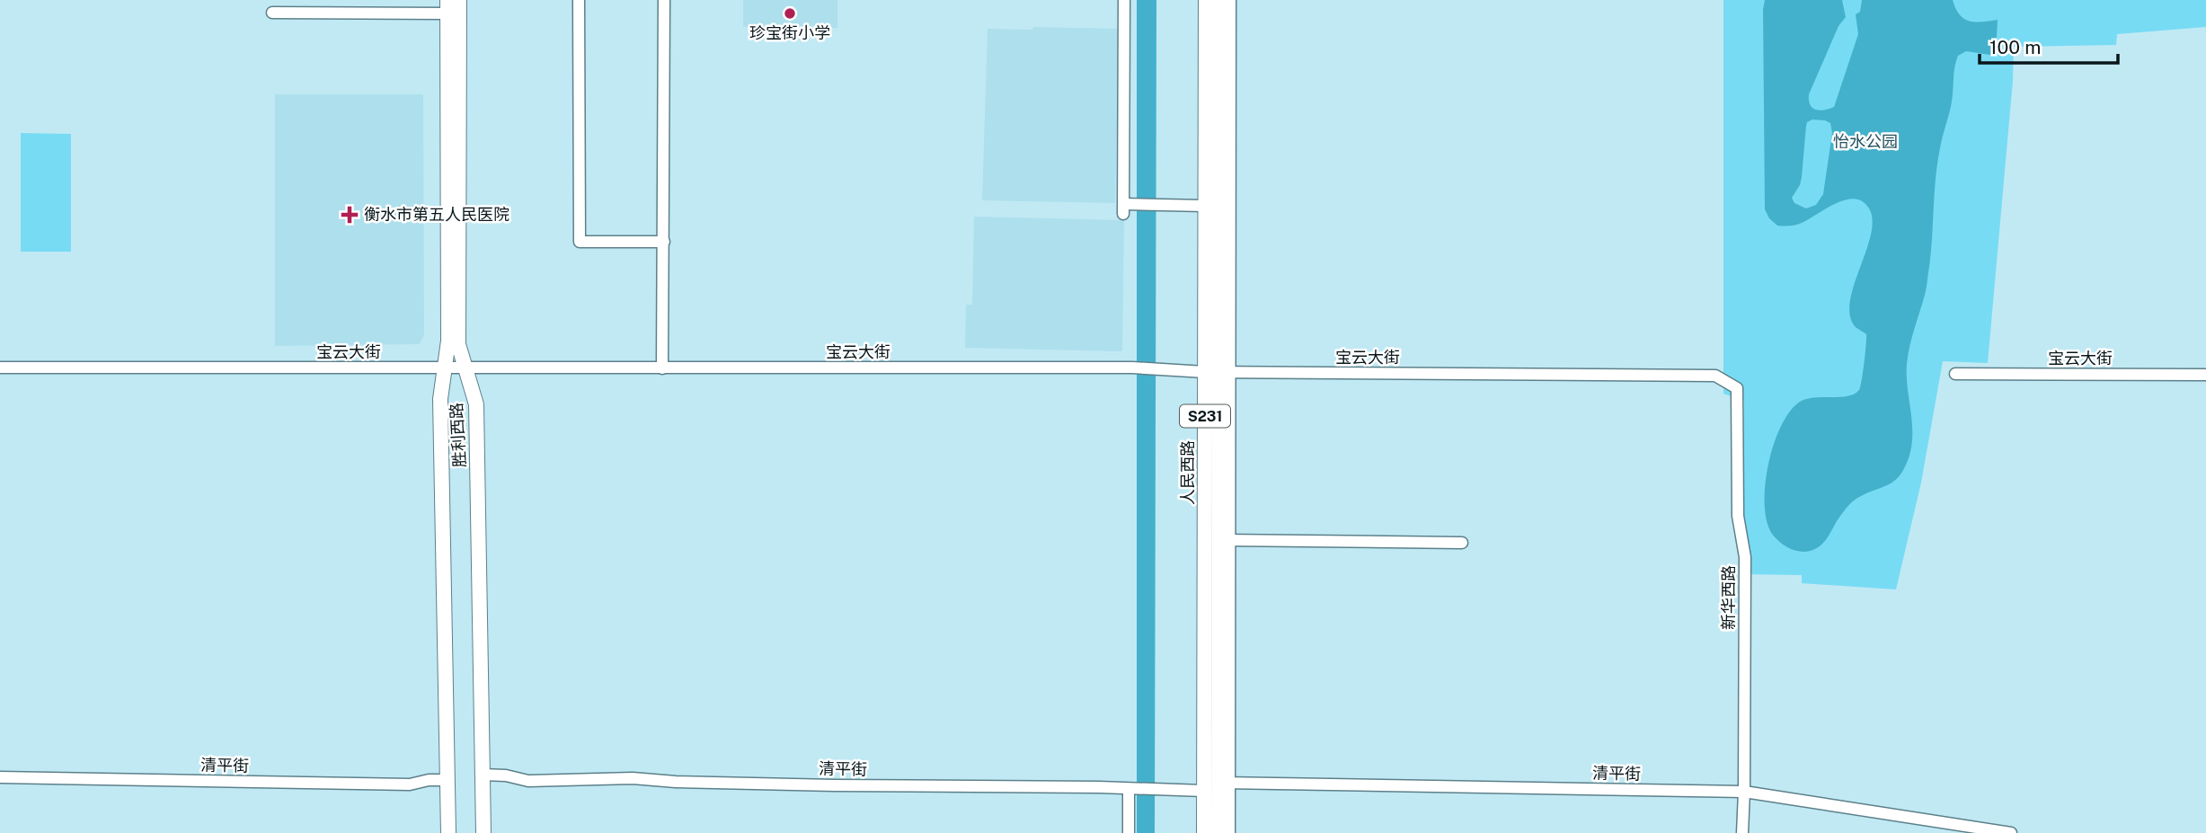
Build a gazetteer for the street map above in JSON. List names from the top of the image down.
{
  "streets": {
    "main road": ["S231", "胜利西路", "人民西路"],
    "street": ["宝云大街", "新华西路", "清平街"]
  },
  "crossings": [
    ["宝云大街", "胜利西路"],
    ["宝云大街", "人民西路"],
    ["宝云大街", "新华西路"],
    ["胜利西路", "清平街"],
    ["人民西路", "清平街"],
    ["新华西路", "清平街"]
  ],
  "parks": ["怡水公园"],
  "places": {
    "other": ["珍宝街小学"],
    "health": ["衡水市第五人民医院"]
  },
  "scale_bar": "100 m"
}
